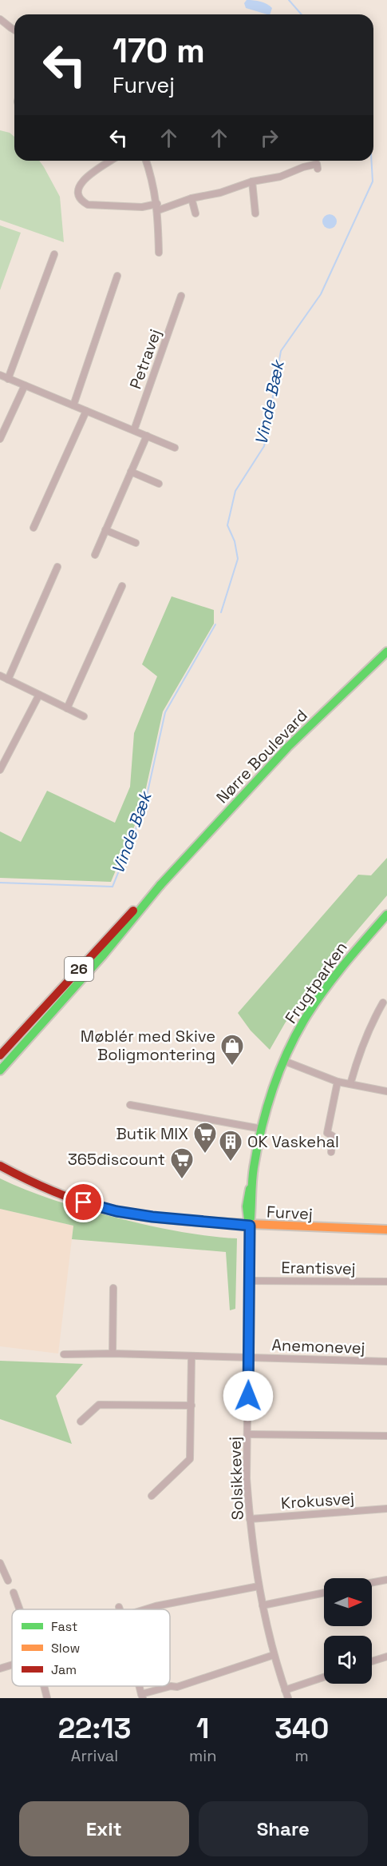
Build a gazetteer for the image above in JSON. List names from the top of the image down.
{
  "streets": {
    "main road": [
      "Nørre Boulevard",
      "26",
      "Frugtparken",
      "Furvej"
    ],
    "street": [
      "Petravej",
      "Erantisvej",
      "Anemonevej",
      "Solsikkevej",
      "Krokusvej"
    ]
  },
  "crossings": [
    ["Nørre Boulevard", "26"],
    ["Frugtparken", "Furvej"],
    ["Frugtparken", "Solsikkevej"],
    ["Furvej", "Solsikkevej"],
    ["Erantisvej", "Solsikkevej"],
    ["Anemonevej", "Solsikkevej"],
    ["Solsikkevej", "Krokusvej"]
  ],
  "water": ["Vinde Bæk"],
  "places": {
    "shop": ["Møblér med Skive Boligmontering"],
    "supermarket": ["Butik MIX", "365discount"],
    "building": ["OK Vaskehal"]
  },
  "legend": ["Fast", "Slow", "Jam"],
  "north": "right",
  "page": {
    "turn": ["170 m", "Furvej"],
    "eta": [
      "22:13",
      "Arrival",
      "1",
      "min",
      "340",
      "m"
    ],
    "buttons": ["Exit", "Share"]
  }
}
